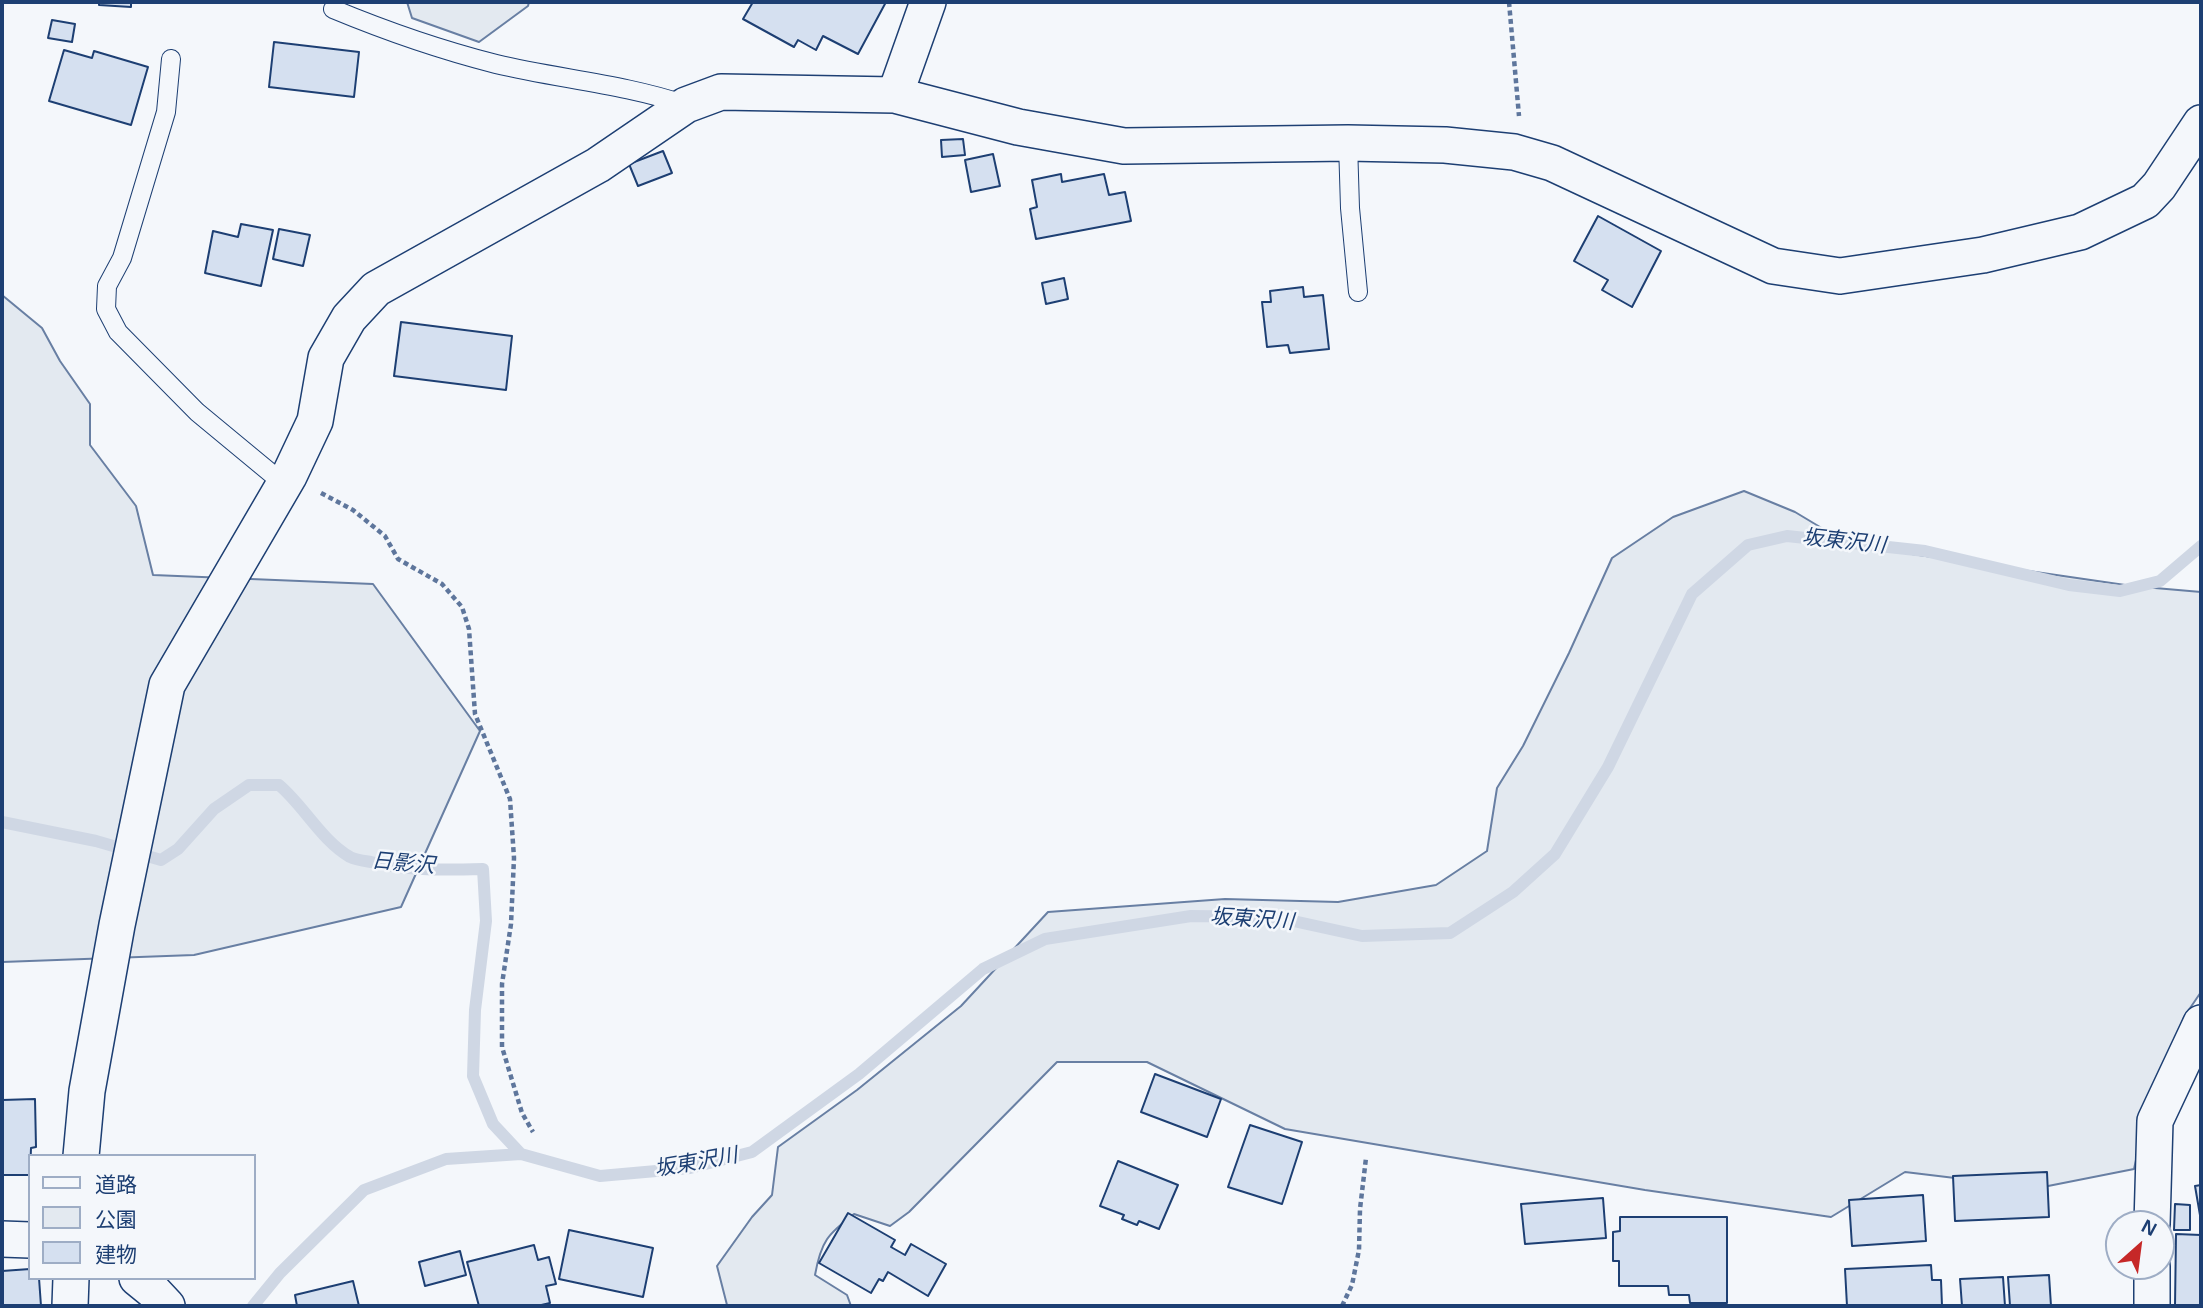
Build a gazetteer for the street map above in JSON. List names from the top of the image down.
{
  "water": ["坂東沢川", "日影沢"],
  "legend": ["道路", "公園", "建物"],
  "north": "top right"
}
